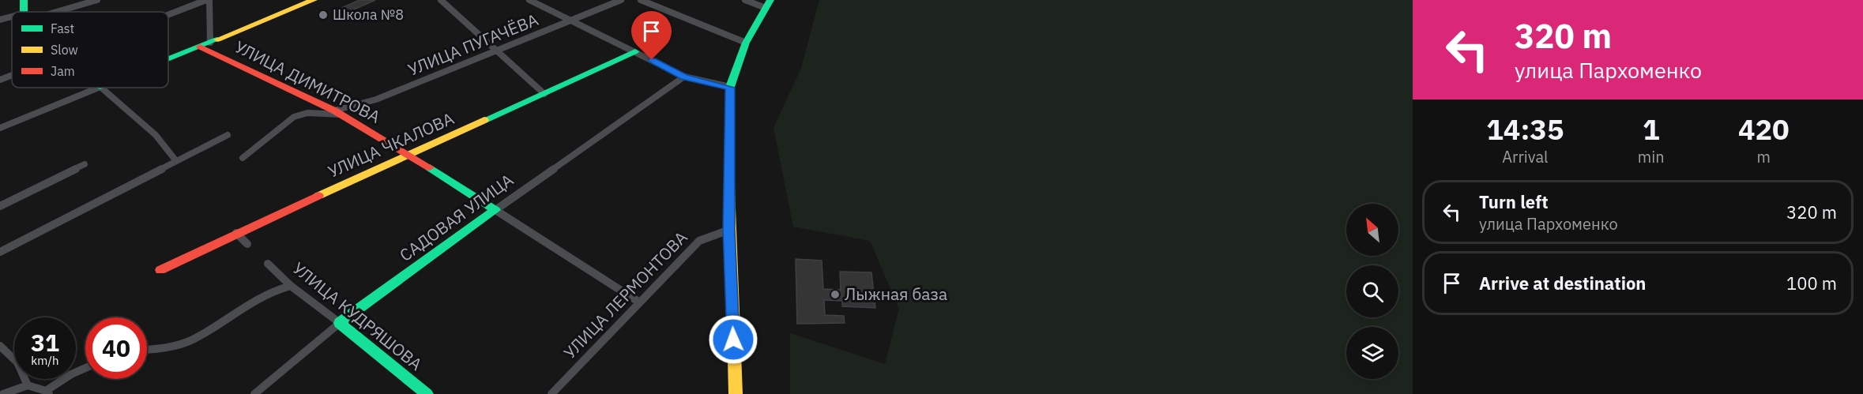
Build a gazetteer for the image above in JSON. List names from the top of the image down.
{
  "streets": {
    "street": [
      "УЛИЦА ПУГАЧЁВА",
      "УЛИЦА ДИМИТРОВА",
      "УЛИЦА ЧКАЛОВА",
      "САДОВАЯ УЛИЦА",
      "УЛИЦА ЛЕРМОНТОВА",
      "УЛИЦА КУДРЯШОВА"
    ]
  },
  "crossings": [
    ["УЛИЦА ПУГАЧЁВА", "УЛИЦА ДИМИТРОВА"],
    ["УЛИЦА ДИМИТРОВА", "УЛИЦА ЧКАЛОВА"],
    ["УЛИЦА ДИМИТРОВА", "САДОВАЯ УЛИЦА"],
    ["УЛИЦА ДИМИТРОВА", "УЛИЦА ЛЕРМОНТОВА"],
    ["САДОВАЯ УЛИЦА", "УЛИЦА КУДРЯШОВА"]
  ],
  "places": ["Школа №8", "Лыжная база"],
  "legend": ["Fast", "Slow", "Jam"],
  "north": "top left",
  "page": {
    "turn": ["320 m", "улица Пархоменко"],
    "eta": [
      "14:35",
      "Arrival",
      "1",
      "min",
      "420",
      "m"
    ],
    "list": [
      {
        "name": "Turn left",
        "note": "улица Пархоменко",
        "value": "320 m"
      },
      {
        "name": "Arrive at destination",
        "value": "100 m"
      }
    ],
    "speed": "31 km/h",
    "limit": "40"
  }
}
